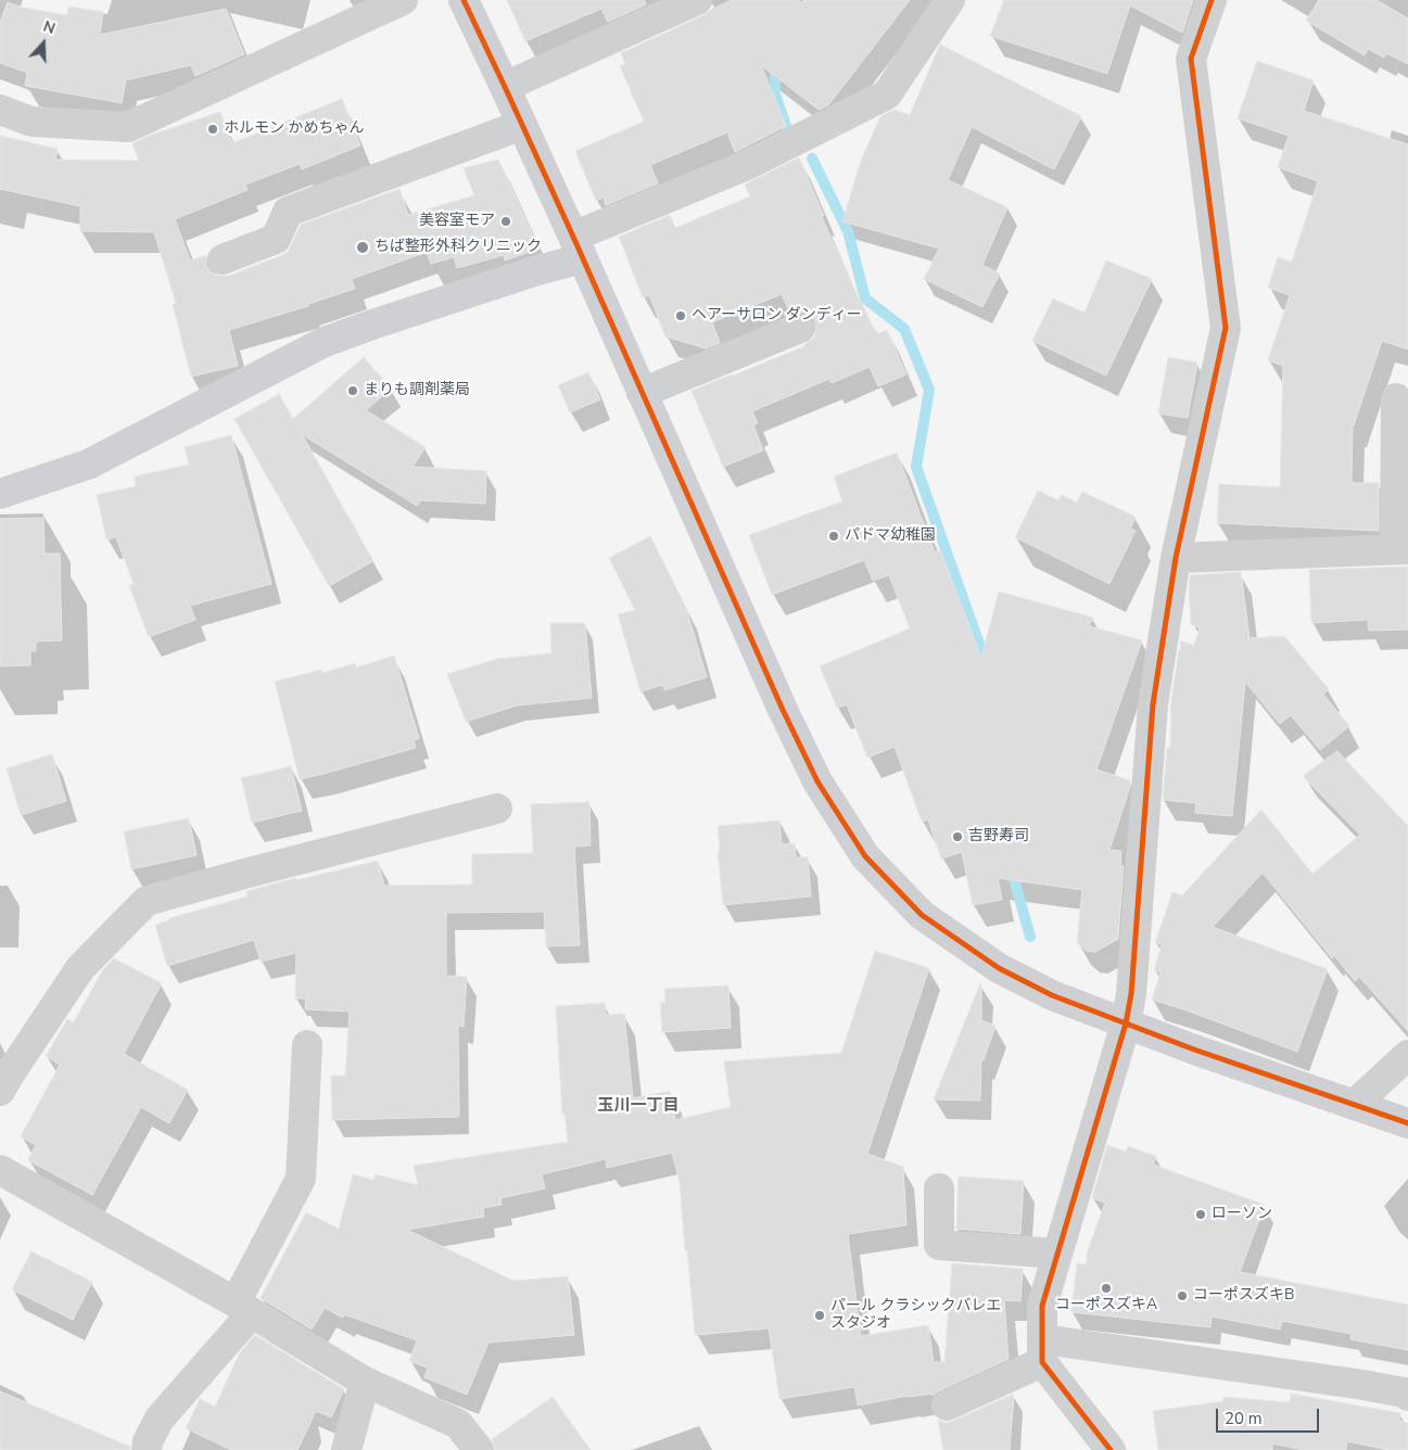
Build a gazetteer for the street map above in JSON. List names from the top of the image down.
{
  "districts": ["玉川一丁目"],
  "places": [
    "ホルモン かめちゃん",
    "美容室モア",
    "ちば整形外科クリニック",
    "ヘアーサロン ダンディー",
    "まりも調剤薬局",
    "パドマ幼稚園",
    "吉野寿司",
    "ローソン",
    "コーポスズキA",
    "コーポスズキB",
    "パール クラシックバレエ スタジオ"
  ],
  "scale_bar": "20 m",
  "north": "top"
}
